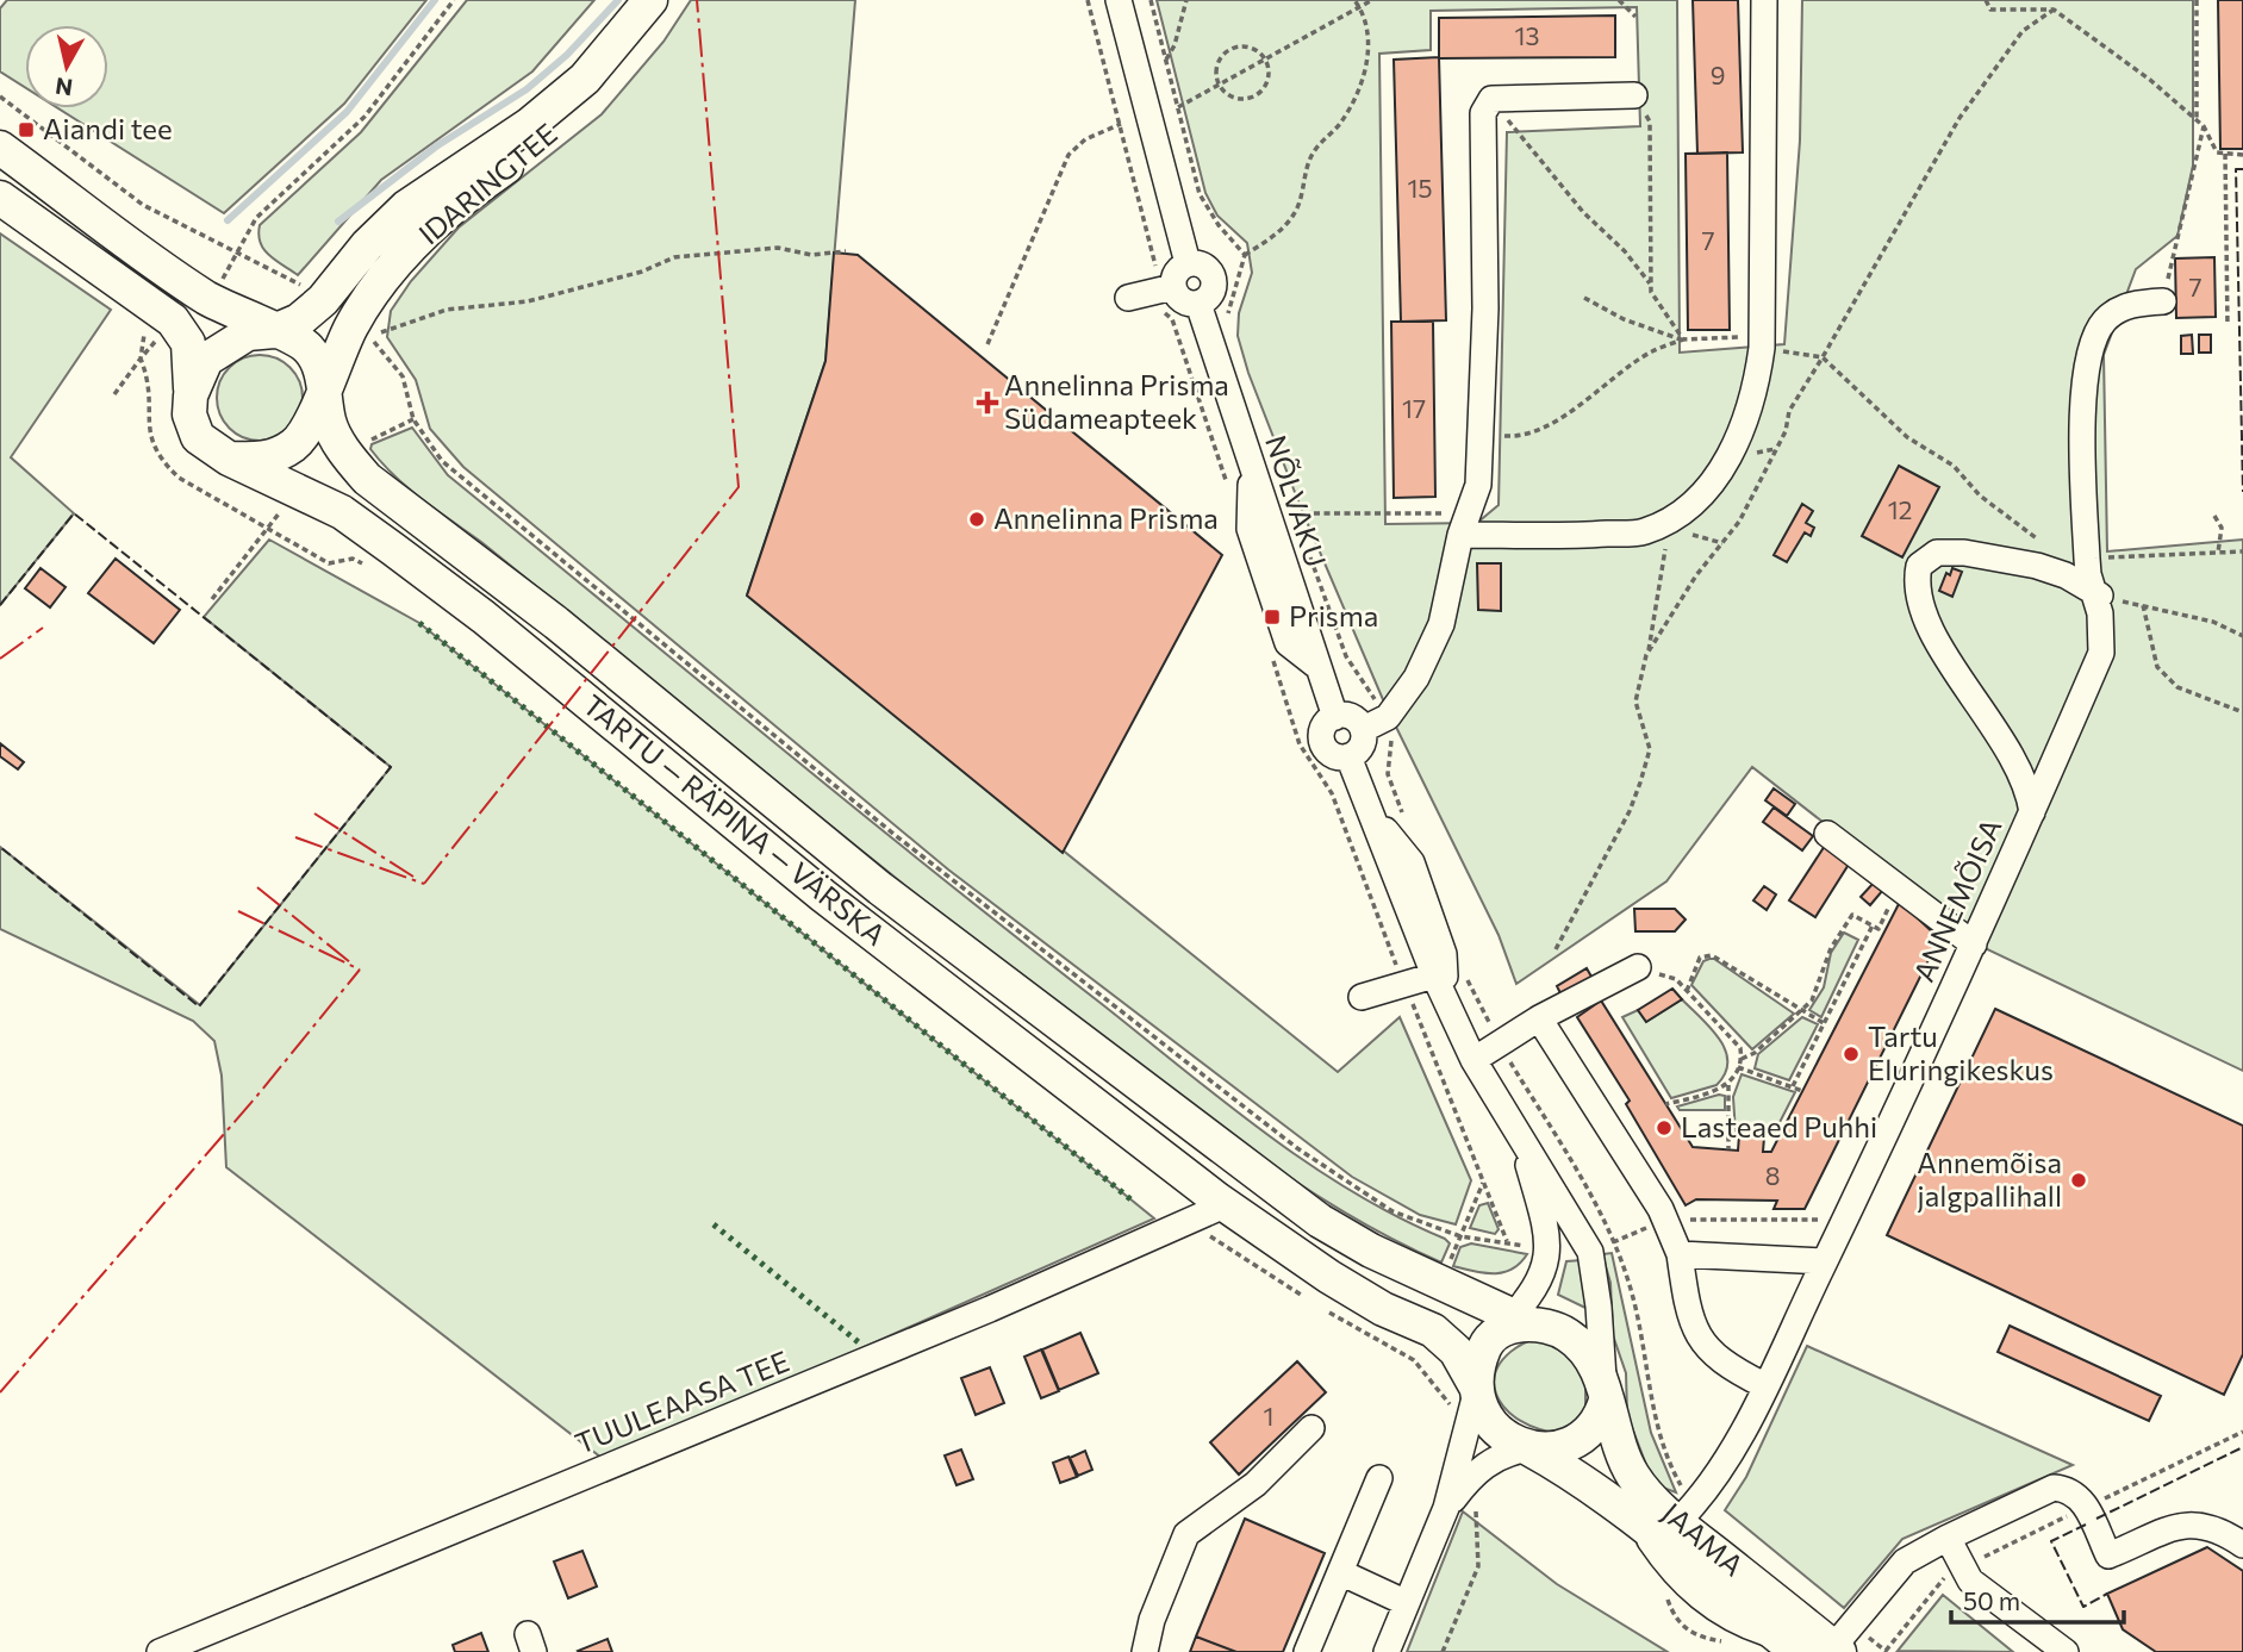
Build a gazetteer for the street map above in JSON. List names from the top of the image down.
{
  "streets": {
    "main road": ["IDARINGTEE", "TARTU — RÄPINA — VÄRSKA", "JAAMA"],
    "street": ["NÕLVAKU", "ANNEMÕISA", "TUULEAASA TEE"]
  },
  "crossings": [
    ["IDARINGTEE", "TARTU — RÄPINA — VÄRSKA"],
    ["TARTU — RÄPINA — VÄRSKA", "TUULEAASA TEE"],
    ["TARTU — RÄPINA — VÄRSKA", "JAAMA"],
    ["ANNEMÕISA", "JAAMA"]
  ],
  "places": {
    "transit": ["Aiandi tee", "Prisma"],
    "health": ["Annelinna Prisma Südameapteek"],
    "other": [
      "Annelinna Prisma",
      "Tartu Eluringikeskus",
      "Lasteaed Puhhi",
      "Annemõisa jalgpallihall"
    ]
  },
  "house_numbers": [
    "13",
    "9",
    "15",
    "7",
    "7",
    "17",
    "12",
    "8",
    "1"
  ],
  "scale_bar": "50 m",
  "north": "bottom"
}
